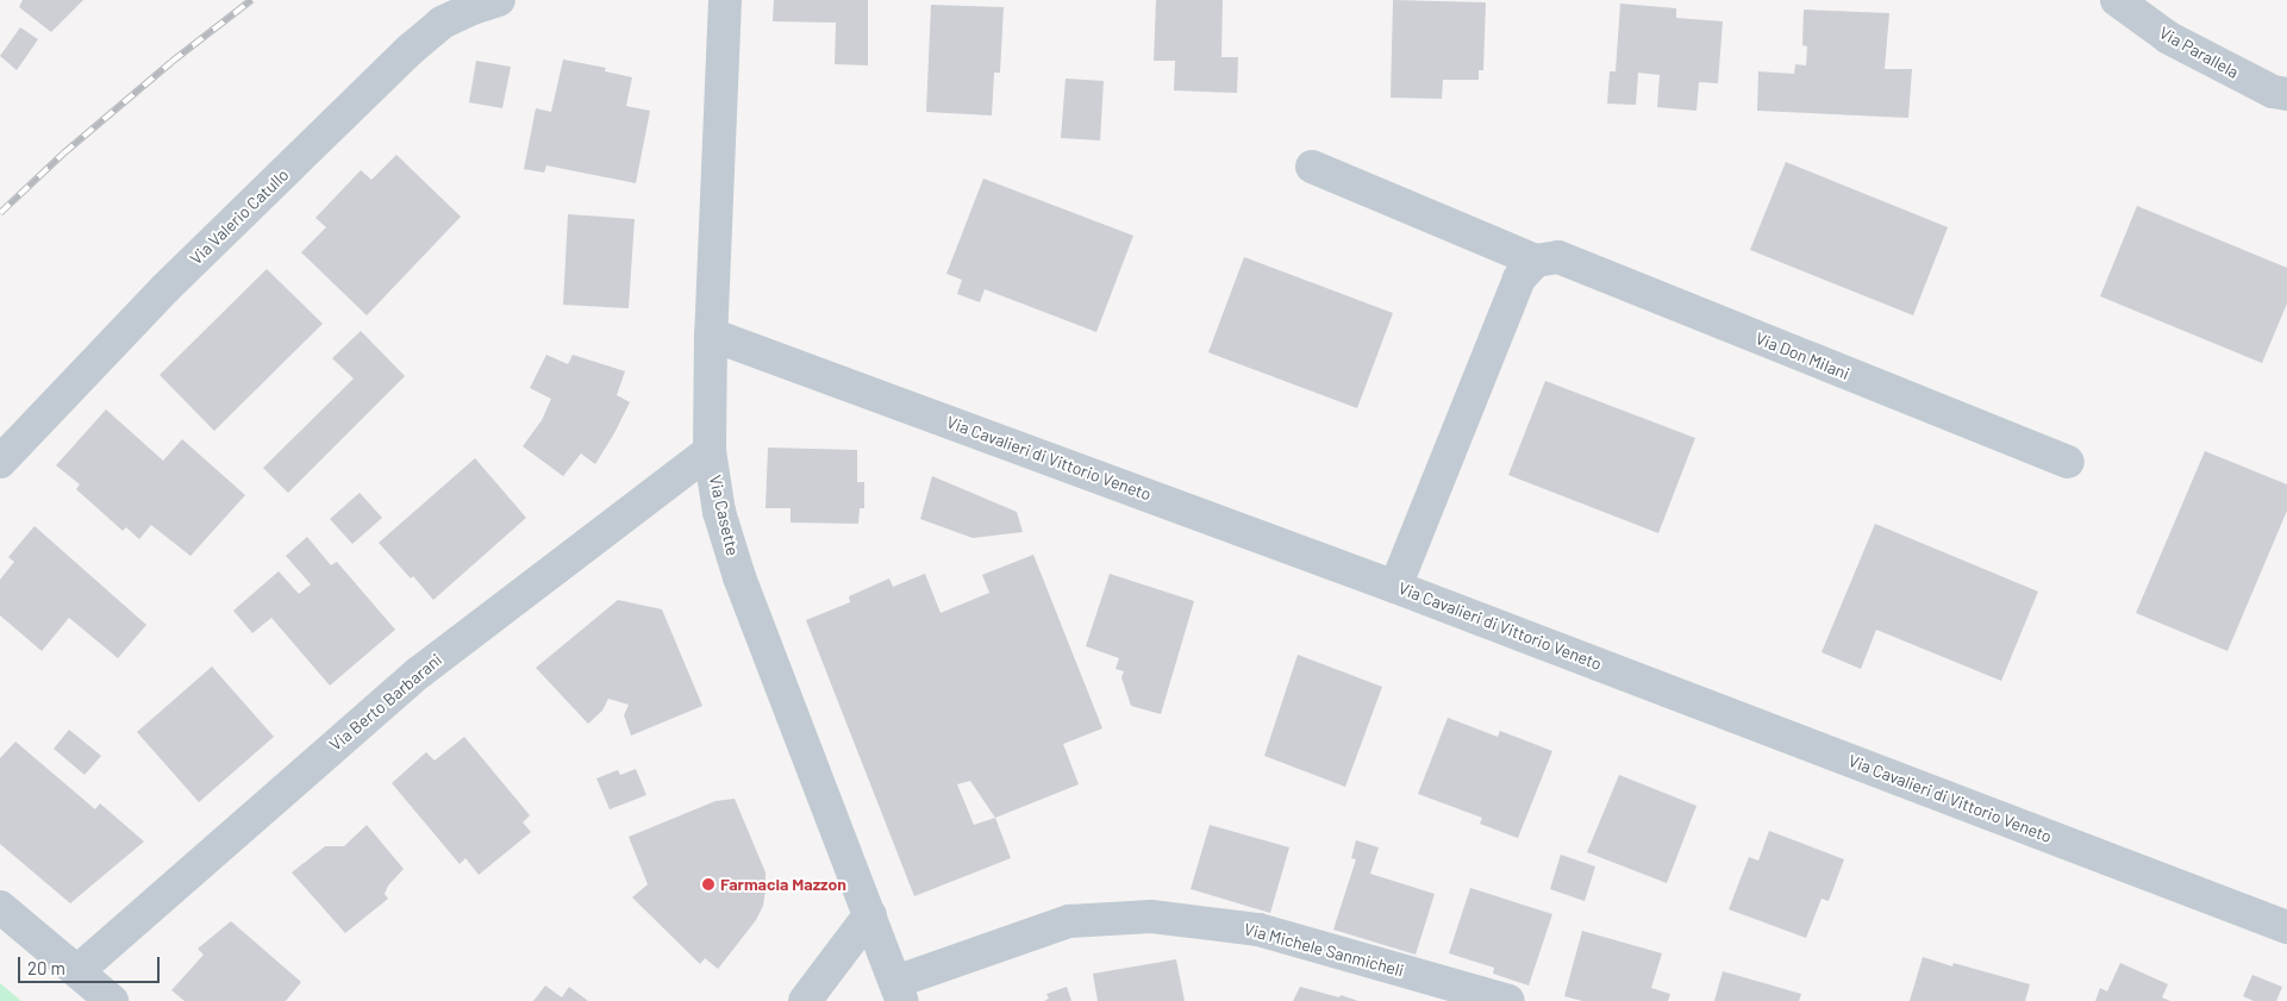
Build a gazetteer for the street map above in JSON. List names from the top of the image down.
{
  "streets": {
    "street": [
      "Via Parallela",
      "Via Valerio Catullo",
      "Via Don Milani",
      "Via Cavalieri di Vittorio Veneto",
      "Via Casette",
      "Via Berto Barbarani",
      "Via Michele Sanmicheli"
    ]
  },
  "crossings": [
    ["Via Cavalieri di Vittorio Veneto", "Via Casette"],
    ["Via Casette", "Via Berto Barbarani"],
    ["Via Casette", "Via Michele Sanmicheli"]
  ],
  "places": ["Farmacia Mazzon"],
  "scale_bar": "20 m"
}
